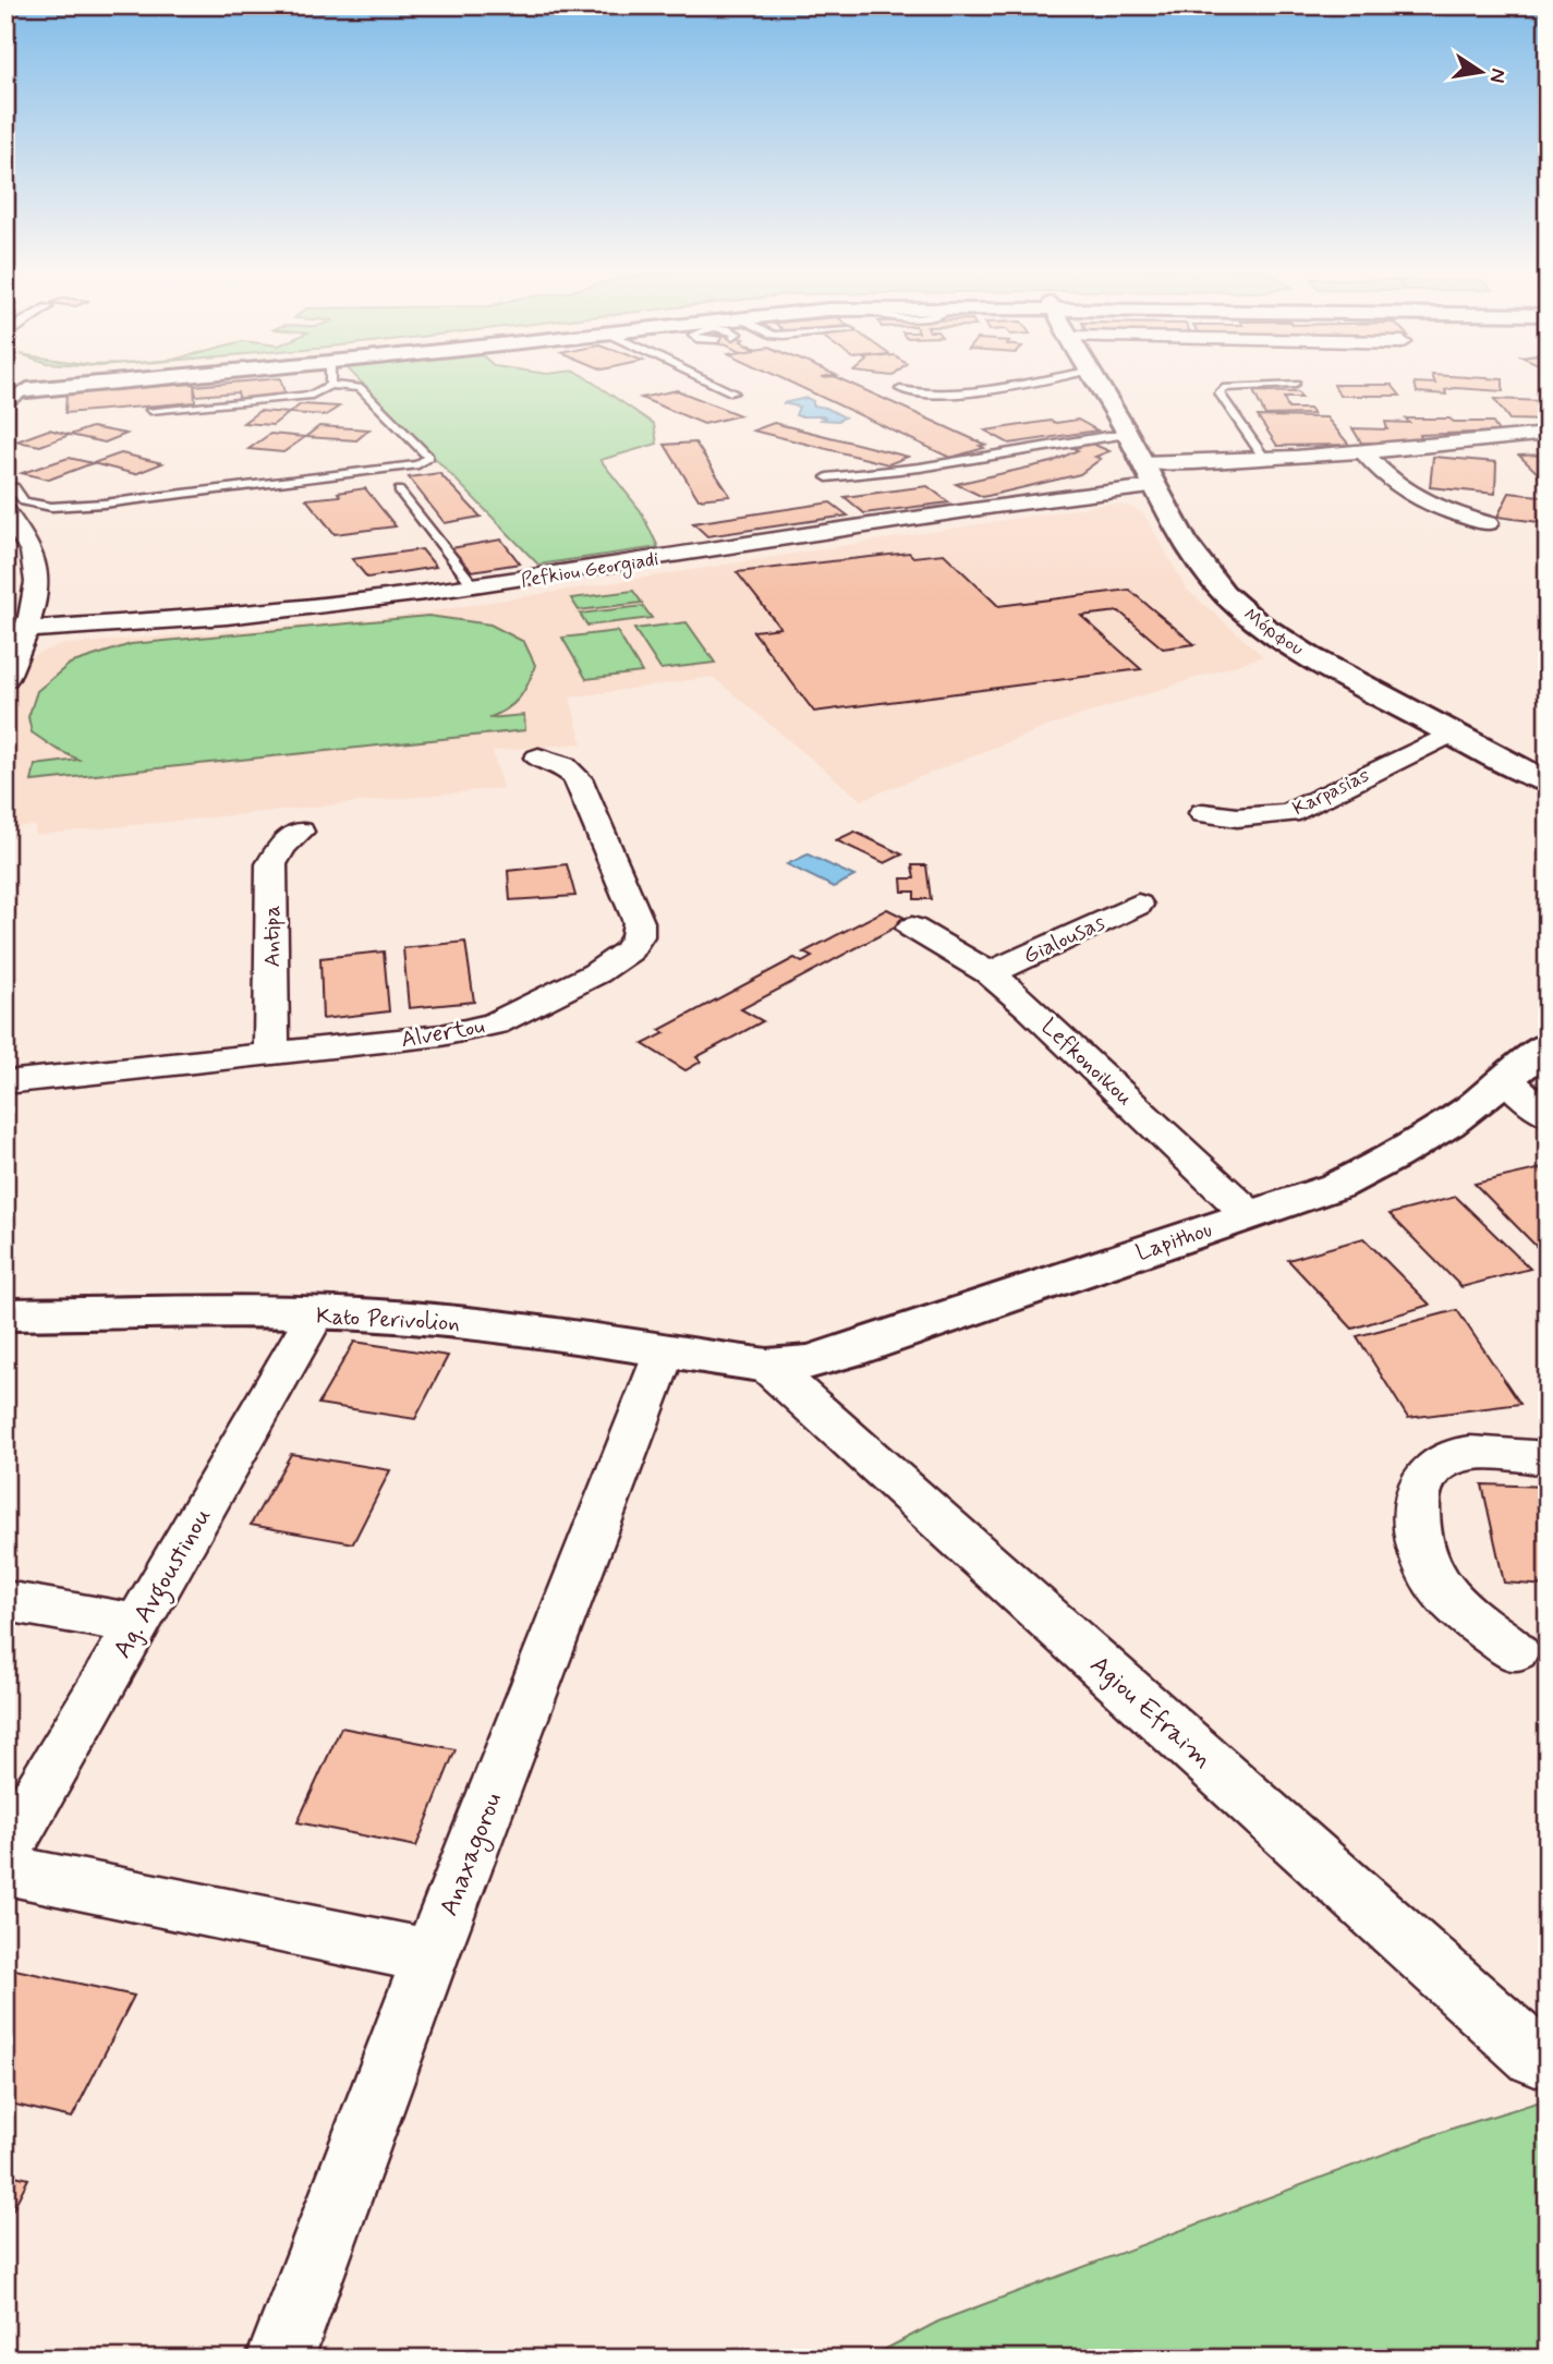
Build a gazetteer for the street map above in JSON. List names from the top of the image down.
{
  "streets": {
    "main road": ["Μόρφου", "Lapithou", "Kato Perivolion"],
    "street": [
      "Pefkiou Georgiadi",
      "Karpasias",
      "Antipa",
      "Gialousas",
      "Alvertou",
      "Lefkonoikou",
      "Ag. Avgoustinou",
      "Agiou Efraim",
      "Anaxagorou"
    ]
  },
  "crossings": [
    ["Pefkiou Georgiadi", "Μόρφου"],
    ["Μόρφου", "Karpasias"],
    ["Antipa", "Alvertou"],
    ["Gialousas", "Lefkonoikou"],
    ["Lefkonoikou", "Lapithou"],
    ["Lapithou", "Kato Perivolion"],
    ["Lapithou", "Agiou Efraim"],
    ["Kato Perivolion", "Ag. Avgoustinou"],
    ["Kato Perivolion", "Agiou Efraim"],
    ["Kato Perivolion", "Anaxagorou"]
  ],
  "north": "right"
}
